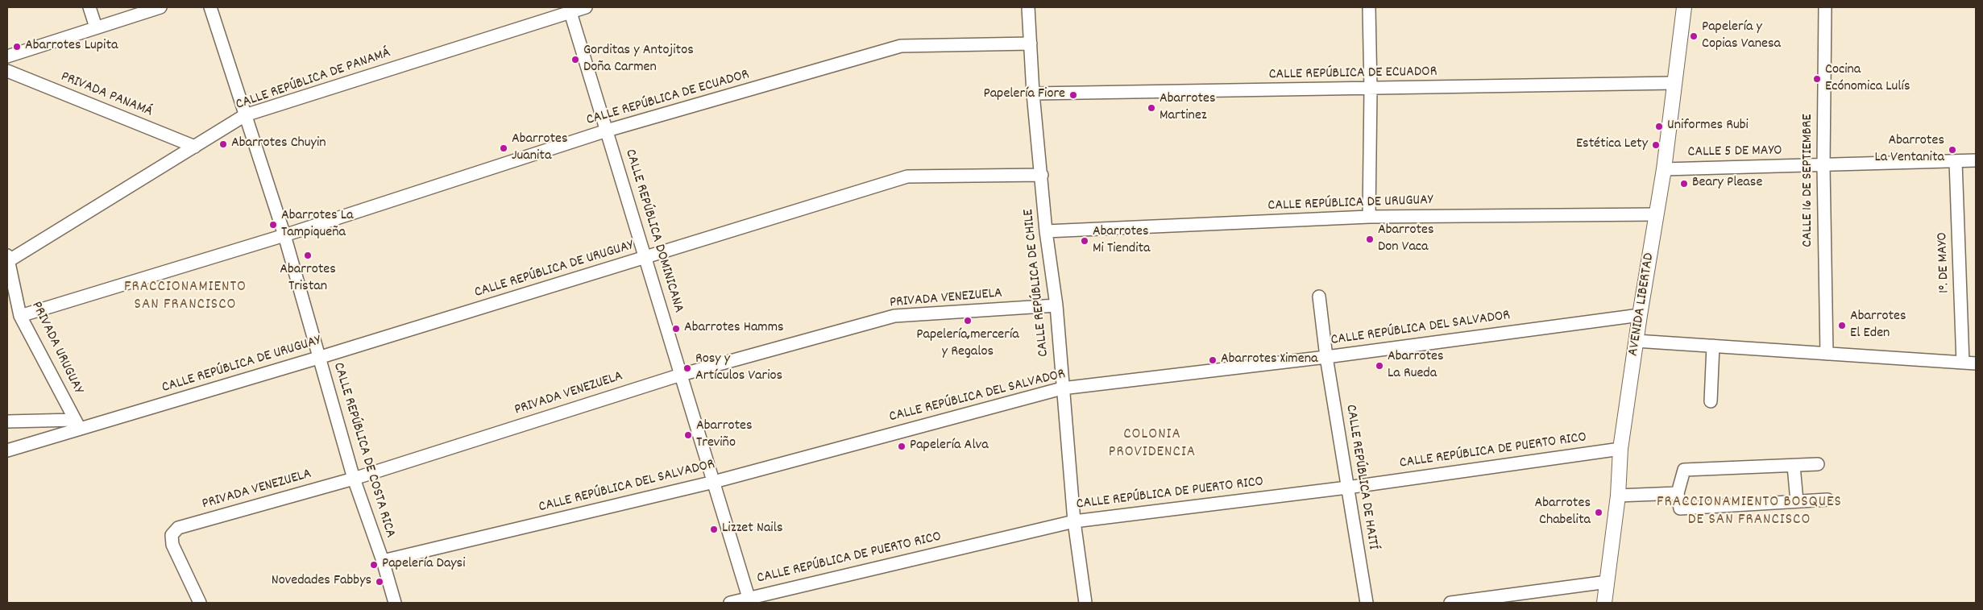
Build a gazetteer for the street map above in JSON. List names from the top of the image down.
{
  "streets": {
    "street": [
      "CALLE REPÚBLICA DE ECUADOR",
      "CALLE REPÚBLICA DE PANAMÁ",
      "PRIVADA PANAMÁ",
      "CALLE 5 DE MAYO",
      "CALLE 16 DE SEPTIEMBRE",
      "CALLE REPÚBLICA DE URUGUAY",
      "CALLE REPÚBLICA DOMINICANA",
      "1°. DE MAYO",
      "CALLE REPÚBLICA DE CHILE",
      "PRIVADA VENEZUELA",
      "AVENIDA LIBERTAD",
      "CALLE REPÚBLICA DEL SALVADOR",
      "PRIVADA URUGUAY",
      "CALLE REPÚBLICA DE COSTA RICA",
      "CALLE REPÚBLICA DE PUERTO RICO",
      "CALLE REPÚBLICA DE HAITÍ"
    ]
  },
  "crossings": [
    ["CALLE REPÚBLICA DE ECUADOR", "CALLE REPÚBLICA DOMINICANA"],
    ["CALLE REPÚBLICA DE ECUADOR", "CALLE REPÚBLICA DE CHILE"],
    ["CALLE REPÚBLICA DE ECUADOR", "AVENIDA LIBERTAD"],
    ["CALLE REPÚBLICA DE ECUADOR", "PRIVADA URUGUAY"],
    ["CALLE REPÚBLICA DE ECUADOR", "CALLE REPÚBLICA DE COSTA RICA"],
    ["CALLE REPÚBLICA DE PANAMÁ", "PRIVADA PANAMÁ"],
    ["CALLE REPÚBLICA DE PANAMÁ", "CALLE REPÚBLICA DOMINICANA"],
    ["CALLE REPÚBLICA DE PANAMÁ", "PRIVADA URUGUAY"],
    ["CALLE REPÚBLICA DE PANAMÁ", "CALLE REPÚBLICA DE COSTA RICA"],
    ["CALLE 5 DE MAYO", "CALLE 16 DE SEPTIEMBRE"],
    ["CALLE 5 DE MAYO", "1°. DE MAYO"],
    ["CALLE 5 DE MAYO", "AVENIDA LIBERTAD"],
    ["CALLE REPÚBLICA DE URUGUAY", "CALLE REPÚBLICA DOMINICANA"],
    ["CALLE REPÚBLICA DE URUGUAY", "CALLE REPÚBLICA DE CHILE"],
    ["CALLE REPÚBLICA DE URUGUAY", "AVENIDA LIBERTAD"],
    ["CALLE REPÚBLICA DE URUGUAY", "PRIVADA URUGUAY"],
    ["CALLE REPÚBLICA DE URUGUAY", "CALLE REPÚBLICA DE COSTA RICA"],
    ["CALLE REPÚBLICA DOMINICANA", "PRIVADA VENEZUELA"],
    ["CALLE REPÚBLICA DOMINICANA", "CALLE REPÚBLICA DEL SALVADOR"],
    ["CALLE REPÚBLICA DOMINICANA", "CALLE REPÚBLICA DE PUERTO RICO"],
    ["CALLE REPÚBLICA DE CHILE", "PRIVADA VENEZUELA"],
    ["CALLE REPÚBLICA DE CHILE", "CALLE REPÚBLICA DEL SALVADOR"],
    ["CALLE REPÚBLICA DE CHILE", "CALLE REPÚBLICA DE PUERTO RICO"],
    ["PRIVADA VENEZUELA", "CALLE REPÚBLICA DE COSTA RICA"],
    ["AVENIDA LIBERTAD", "CALLE REPÚBLICA DEL SALVADOR"],
    ["AVENIDA LIBERTAD", "CALLE REPÚBLICA DE PUERTO RICO"],
    ["CALLE REPÚBLICA DEL SALVADOR", "CALLE REPÚBLICA DE COSTA RICA"],
    ["CALLE REPÚBLICA DEL SALVADOR", "CALLE REPÚBLICA DE HAITÍ"],
    ["CALLE REPÚBLICA DE PUERTO RICO", "CALLE REPÚBLICA DE HAITÍ"]
  ],
  "districts": ["FRACCIONAMIENTO SAN FRANCISCO", "COLONIA PROVIDENCIA", "FRACCIONAMIENTO BOSQUES DE SAN FRANCISCO"],
  "places": [
    "Papelería y Copias Vanesa",
    "Abarrotes Lupita",
    "Gorditas y Antojitos Doña Carmen",
    "Cocina Ecónomica Lulís",
    "Papelería Fiore",
    "Abarrotes Martinez",
    "Uniformes Rubi",
    "Abarrotes Chuyin",
    "Estética Lety",
    "Abarrotes Juanita",
    "Abarrotes La Ventanita",
    "Beary Please",
    "Abarrotes La Tampiqueña",
    "Abarrotes Don Vaca",
    "Abarrotes Mi Tiendita",
    "Abarrotes Tristan",
    "Papelería,mercería y Regalos",
    "Abarrotes El Eden",
    "Abarrotes Hamms",
    "Abarrotes Ximena",
    "Abarrotes La Rueda",
    "Rosy y Artículos Varios",
    "Abarrotes Treviño",
    "Papelería Alva",
    "Abarrotes Chabelita",
    "Lizzet Nails",
    "Papelería Daysi",
    "Novedades Fabbys"
  ]
}
